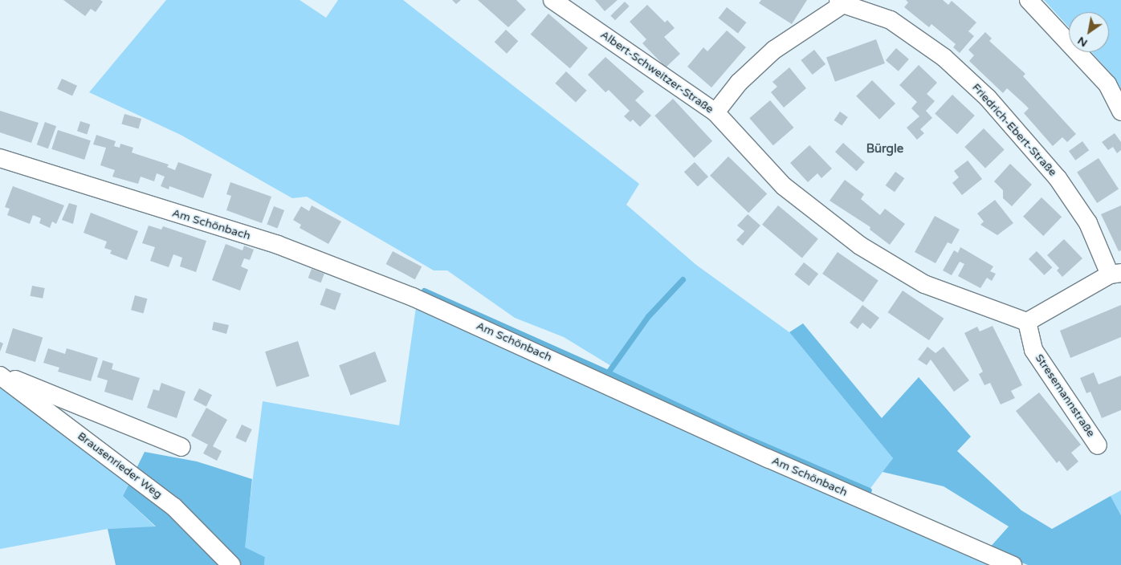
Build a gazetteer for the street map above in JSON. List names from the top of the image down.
{
  "streets": {
    "street": [
      "Albert-Schweitzer-Straße",
      "Friedrich-Ebert-Straße",
      "Am Schönbach",
      "Stresemannstraße",
      "Brausenrieder Weg"
    ]
  },
  "crossings": [
    ["Albert-Schweitzer-Straße", "Stresemannstraße"]
  ],
  "districts": ["Bürgle"],
  "north": "bottom left"
}
